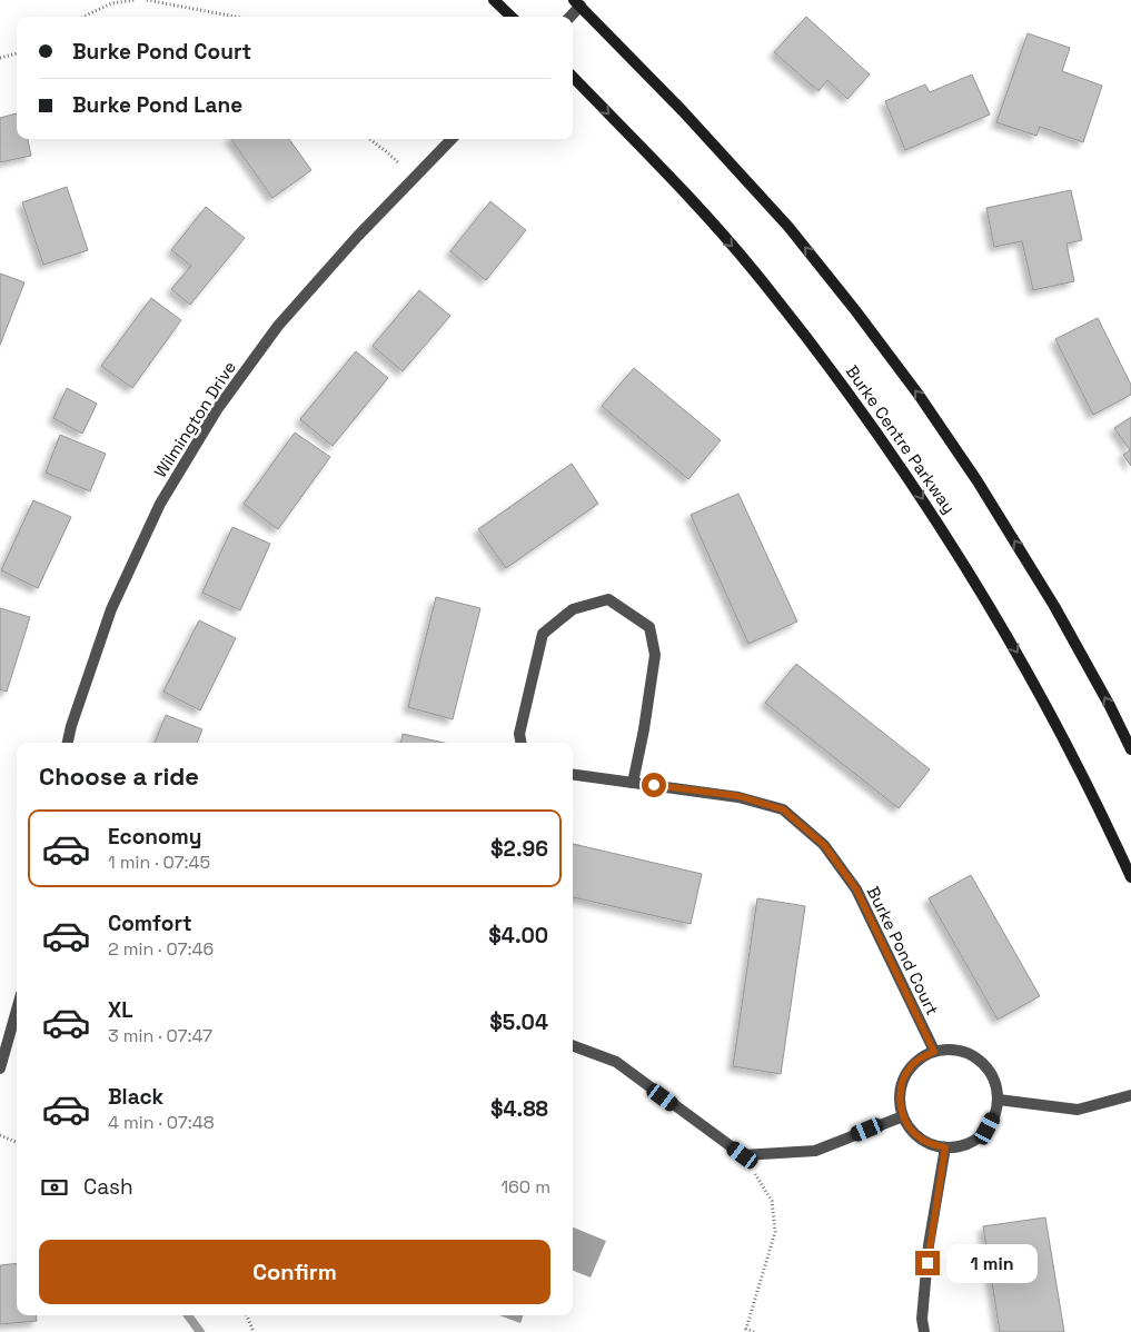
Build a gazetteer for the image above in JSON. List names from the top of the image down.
{
  "streets": {
    "main road": ["Burke Centre Parkway"],
    "street": ["Wilmington Drive", "Burke Pond Court"]
  },
  "page": {
    "banner": ["Burke Pond Court", "Burke Pond Lane"],
    "heading": "Choose a ride",
    "list": [
      {
        "name": "Economy",
        "note": "1 min · 07:45",
        "value": "$2.96"
      },
      {
        "name": "Comfort",
        "note": "2 min · 07:46",
        "value": "$4.00"
      },
      {
        "name": "XL",
        "note": "3 min · 07:47",
        "value": "$5.04"
      },
      {
        "name": "Black",
        "note": "4 min · 07:48",
        "value": "$4.88"
      }
    ],
    "pay": ["Cash", "160 m"],
    "buttons": "Confirm",
    "bubble": "1 min"
  }
}
